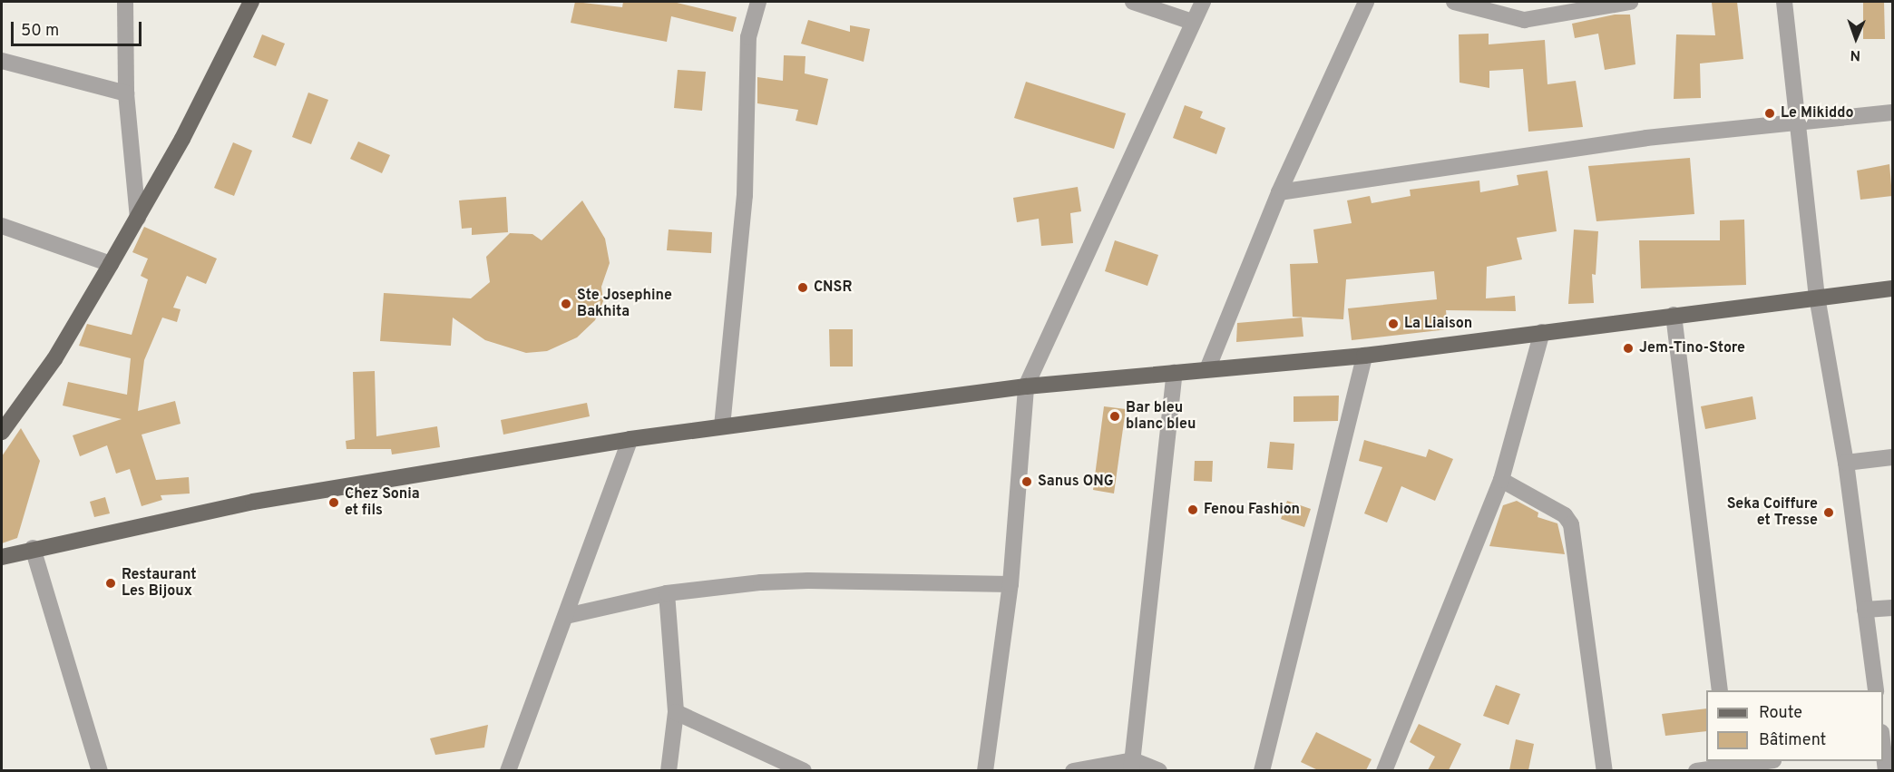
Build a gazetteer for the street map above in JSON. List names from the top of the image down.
{
  "places": [
    "Le Mikiddo",
    "CNSR",
    "Ste Josephine Bakhita",
    "La Liaison",
    "Jem-Tino-Store",
    "Bar bleu blanc bleu",
    "Sanus ONG",
    "Chez Sonia et fils",
    "Fenou Fashion",
    "Seka Coiffure et Tresse",
    "Restaurant Les Bijoux"
  ],
  "legend": ["Route", "Bâtiment"],
  "scale_bar": "50 m",
  "north": "bottom"
}
